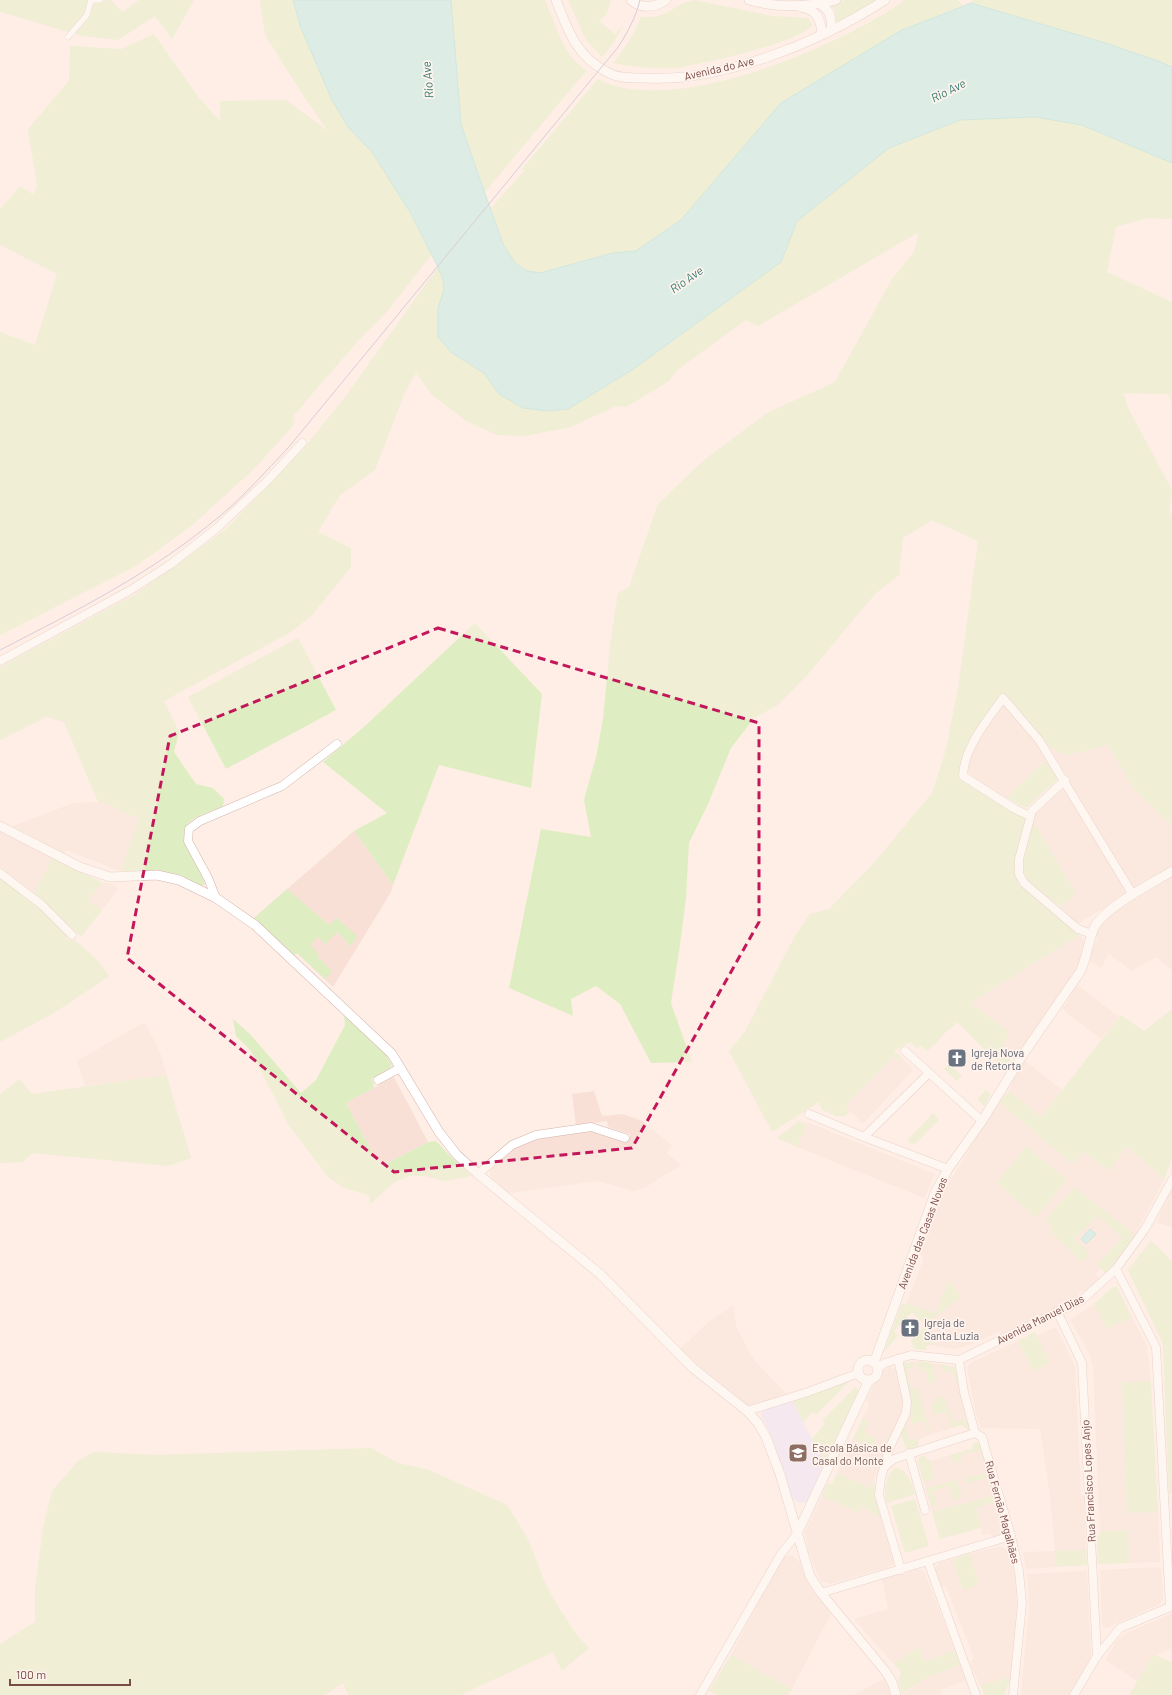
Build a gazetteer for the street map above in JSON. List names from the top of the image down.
{
  "streets": {
    "street": [
      "Avenida do Ave",
      "Avenida das Casas Novas",
      "Avenida Manuel Dias",
      "Rua Francisco Lopes Anjo",
      "Rua Fernão Magalhães"
    ]
  },
  "crossings": [
    ["Avenida Manuel Dias", "Rua Francisco Lopes Anjo"],
    ["Avenida Manuel Dias", "Rua Fernão Magalhães"]
  ],
  "water": ["Rio Ave"],
  "places": {
    "church": ["Igreja Nova de Retorta", "Igreja de Santa Luzia"],
    "school or university": ["Escola Básica de Casal do Monte"]
  },
  "scale_bar": "100 m"
}
